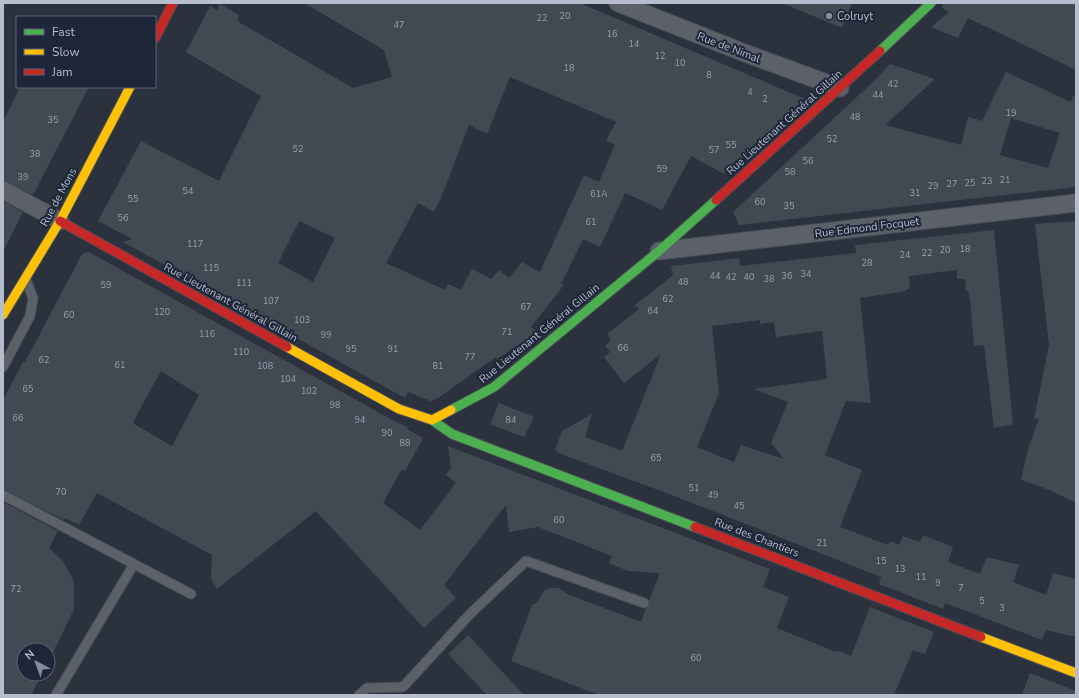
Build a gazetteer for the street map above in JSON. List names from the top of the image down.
{
  "streets": {
    "street": [
      "Rue de Nimal",
      "Rue Lieutenant Général Gillain",
      "Rue de Mons",
      "Rue Edmond Focquet",
      "Rue des Chantiers"
    ]
  },
  "crossings": [
    ["Rue de Nimal", "Rue Lieutenant Général Gillain"],
    ["Rue Lieutenant Général Gillain", "Rue de Mons"],
    ["Rue Lieutenant Général Gillain", "Rue Edmond Focquet"],
    ["Rue Lieutenant Général Gillain", "Rue des Chantiers"]
  ],
  "places": ["Colruyt"],
  "house_numbers": [
    "20",
    "22",
    "47",
    "16",
    "14",
    "12",
    "10",
    "18",
    "8",
    "42",
    "4",
    "44",
    "2",
    "19",
    "48",
    "35",
    "52",
    "55",
    "52",
    "57",
    "38",
    "56",
    "59",
    "58",
    "39",
    "21",
    "23",
    "25",
    "27",
    "29",
    "54",
    "31",
    "61A",
    "55",
    "60",
    "35",
    "56",
    "61",
    "117",
    "18",
    "20",
    "22",
    "24",
    "28",
    "115",
    "34",
    "44",
    "36",
    "42",
    "40",
    "38",
    "48",
    "111",
    "59",
    "62",
    "107",
    "67",
    "64",
    "120",
    "60",
    "103",
    "71",
    "116",
    "99",
    "66",
    "95",
    "91",
    "110",
    "77",
    "62",
    "61",
    "108",
    "81",
    "104",
    "65",
    "102",
    "98",
    "66",
    "94",
    "84",
    "90",
    "88",
    "65",
    "51",
    "70",
    "49",
    "45",
    "60",
    "21",
    "15",
    "13",
    "11",
    "9",
    "7",
    "72",
    "5",
    "3",
    "60"
  ],
  "legend": ["Fast", "Slow", "Jam"],
  "north": "top left"
}
